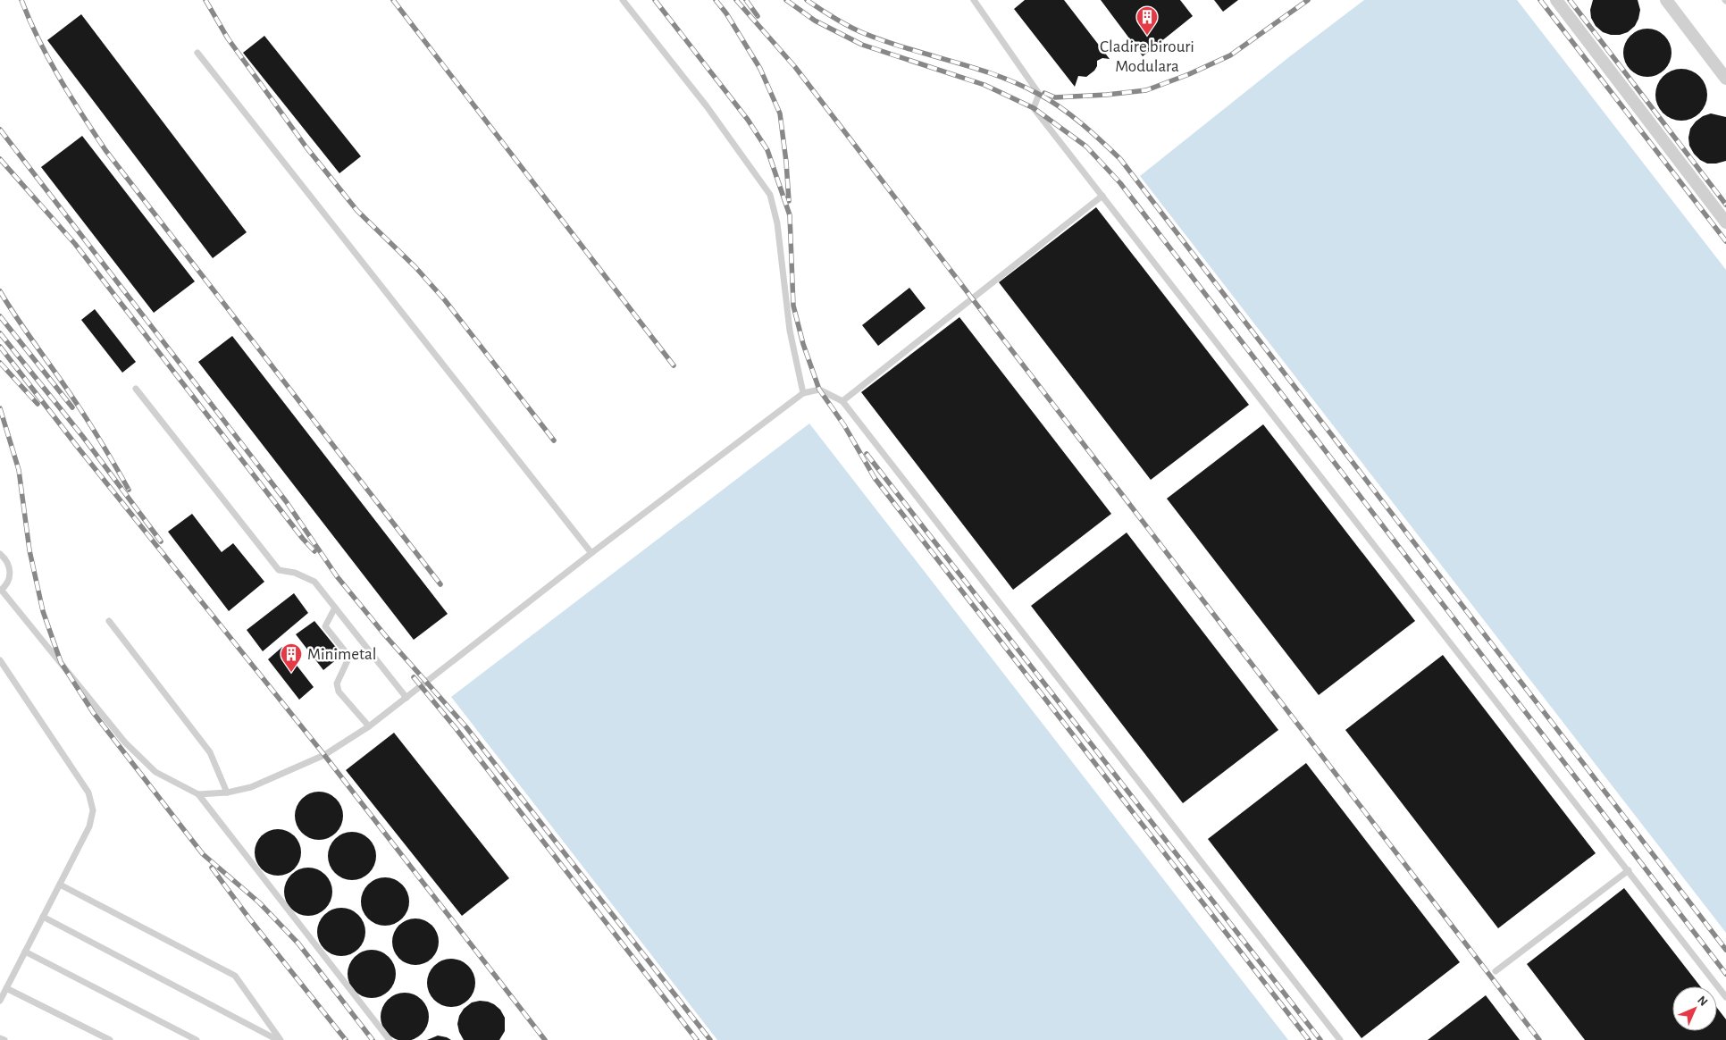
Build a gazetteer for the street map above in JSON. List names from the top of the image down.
{
  "places": {
    "building": ["Cladire birouri Modulara", "Minimetal"]
  },
  "north": "top right"
}
